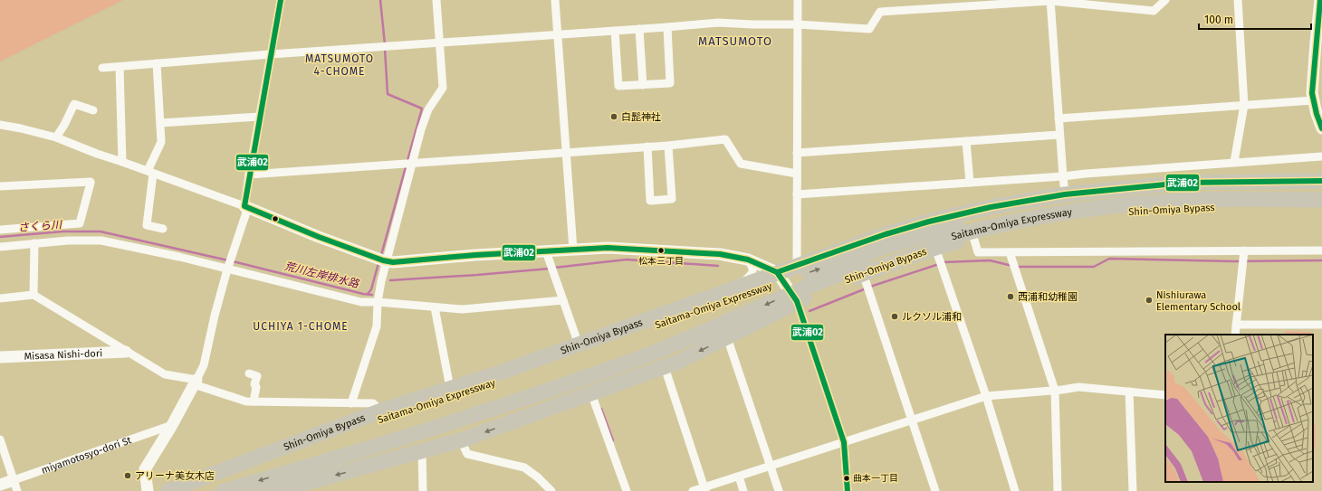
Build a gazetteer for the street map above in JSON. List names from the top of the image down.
{
  "streets": {
    "highway": ["Shin-Omiya Bypass", "Saitama-Omiya Expressway"],
    "street": ["Misasa Nishi-dori", "miyamotosyo-dori St"]
  },
  "districts": ["MATSUMOTO", "MATSUMOTO 4-CHOME", "UCHIYA 1-CHOME"],
  "water": ["さくら川", "荒川左岸排水路"],
  "places": [
    "白髭神社",
    "松本三丁目",
    "西浦和幼稚園",
    "Nishiurawa Elementary School",
    "ルクソル浦和",
    "アリーナ美女木店",
    "曲本一丁目"
  ],
  "lines": ["transit line 武浦02"],
  "scale_bar": "100 m"
}
